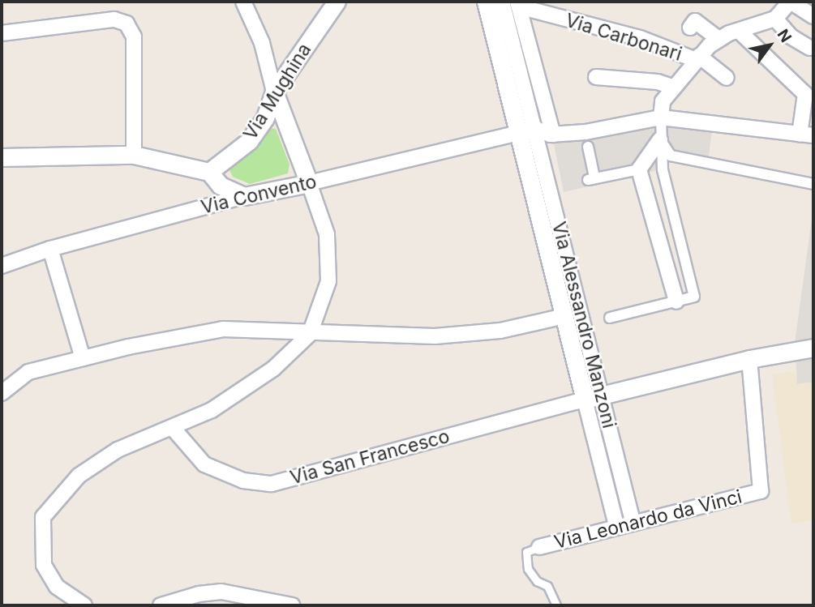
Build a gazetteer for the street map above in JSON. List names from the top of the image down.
{
  "streets": {
    "street": [
      "Via Carbonari",
      "Via Mughina",
      "Via Convento",
      "Via Alessandro Manzoni",
      "Via San Francesco",
      "Via Leonardo da Vinci"
    ]
  },
  "crossings": [
    ["Via Convento", "Via Alessandro Manzoni"],
    ["Via Alessandro Manzoni", "Via San Francesco"],
    ["Via Alessandro Manzoni", "Via Leonardo da Vinci"]
  ],
  "north": "top right"
}
